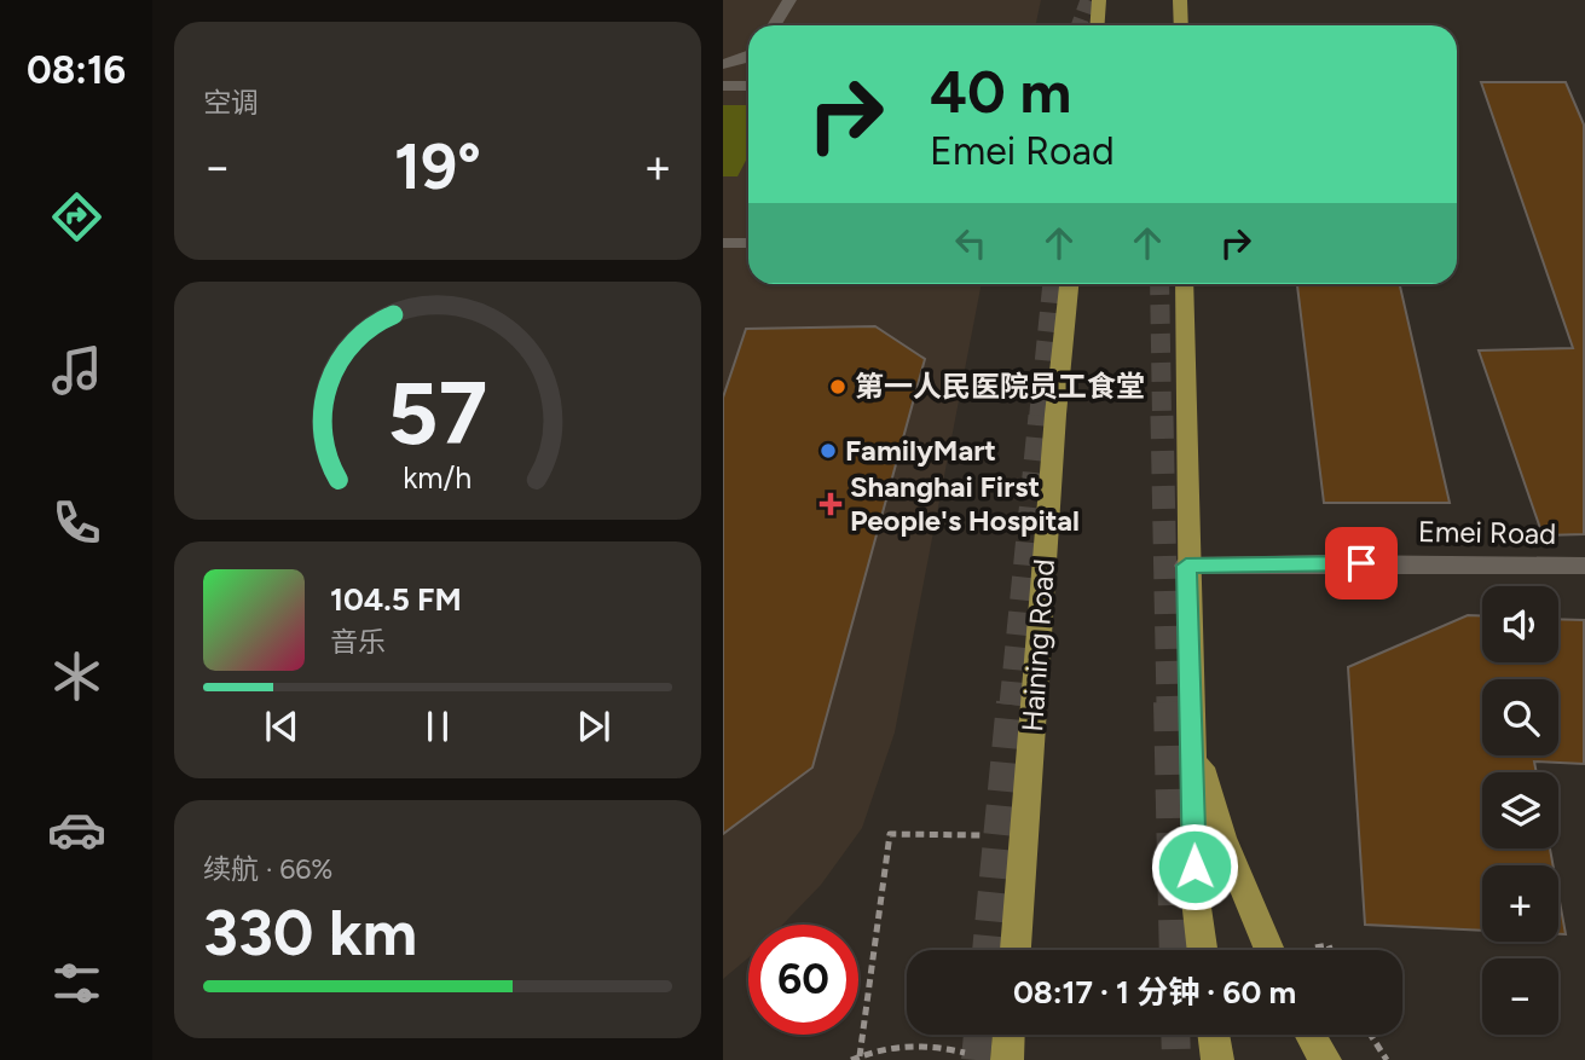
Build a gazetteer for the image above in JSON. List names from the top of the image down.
{
  "streets": {
    "main road": ["Haining Road"],
    "street": ["Emei Road"]
  },
  "places": {
    "other": ["第一人民医院员工食堂", "FamilyMart"],
    "health": ["Shanghai First People's Hospital"]
  },
  "page": {
    "tabs": "08:16",
    "tile": [
      "空调",
      ["续航 · 66%", "330 km"]
    ],
    "turn": ["40 m", "Emei Road"],
    "heat": ["−", "19°", "+"],
    "song": ["104.5 FM", "音乐"],
    "map_buttons": ["+", "−"],
    "limit": "60",
    "trip": "08:17 · 1 分钟 · 60 m",
    "gauge": ["57", "km/h"]
  }
}
